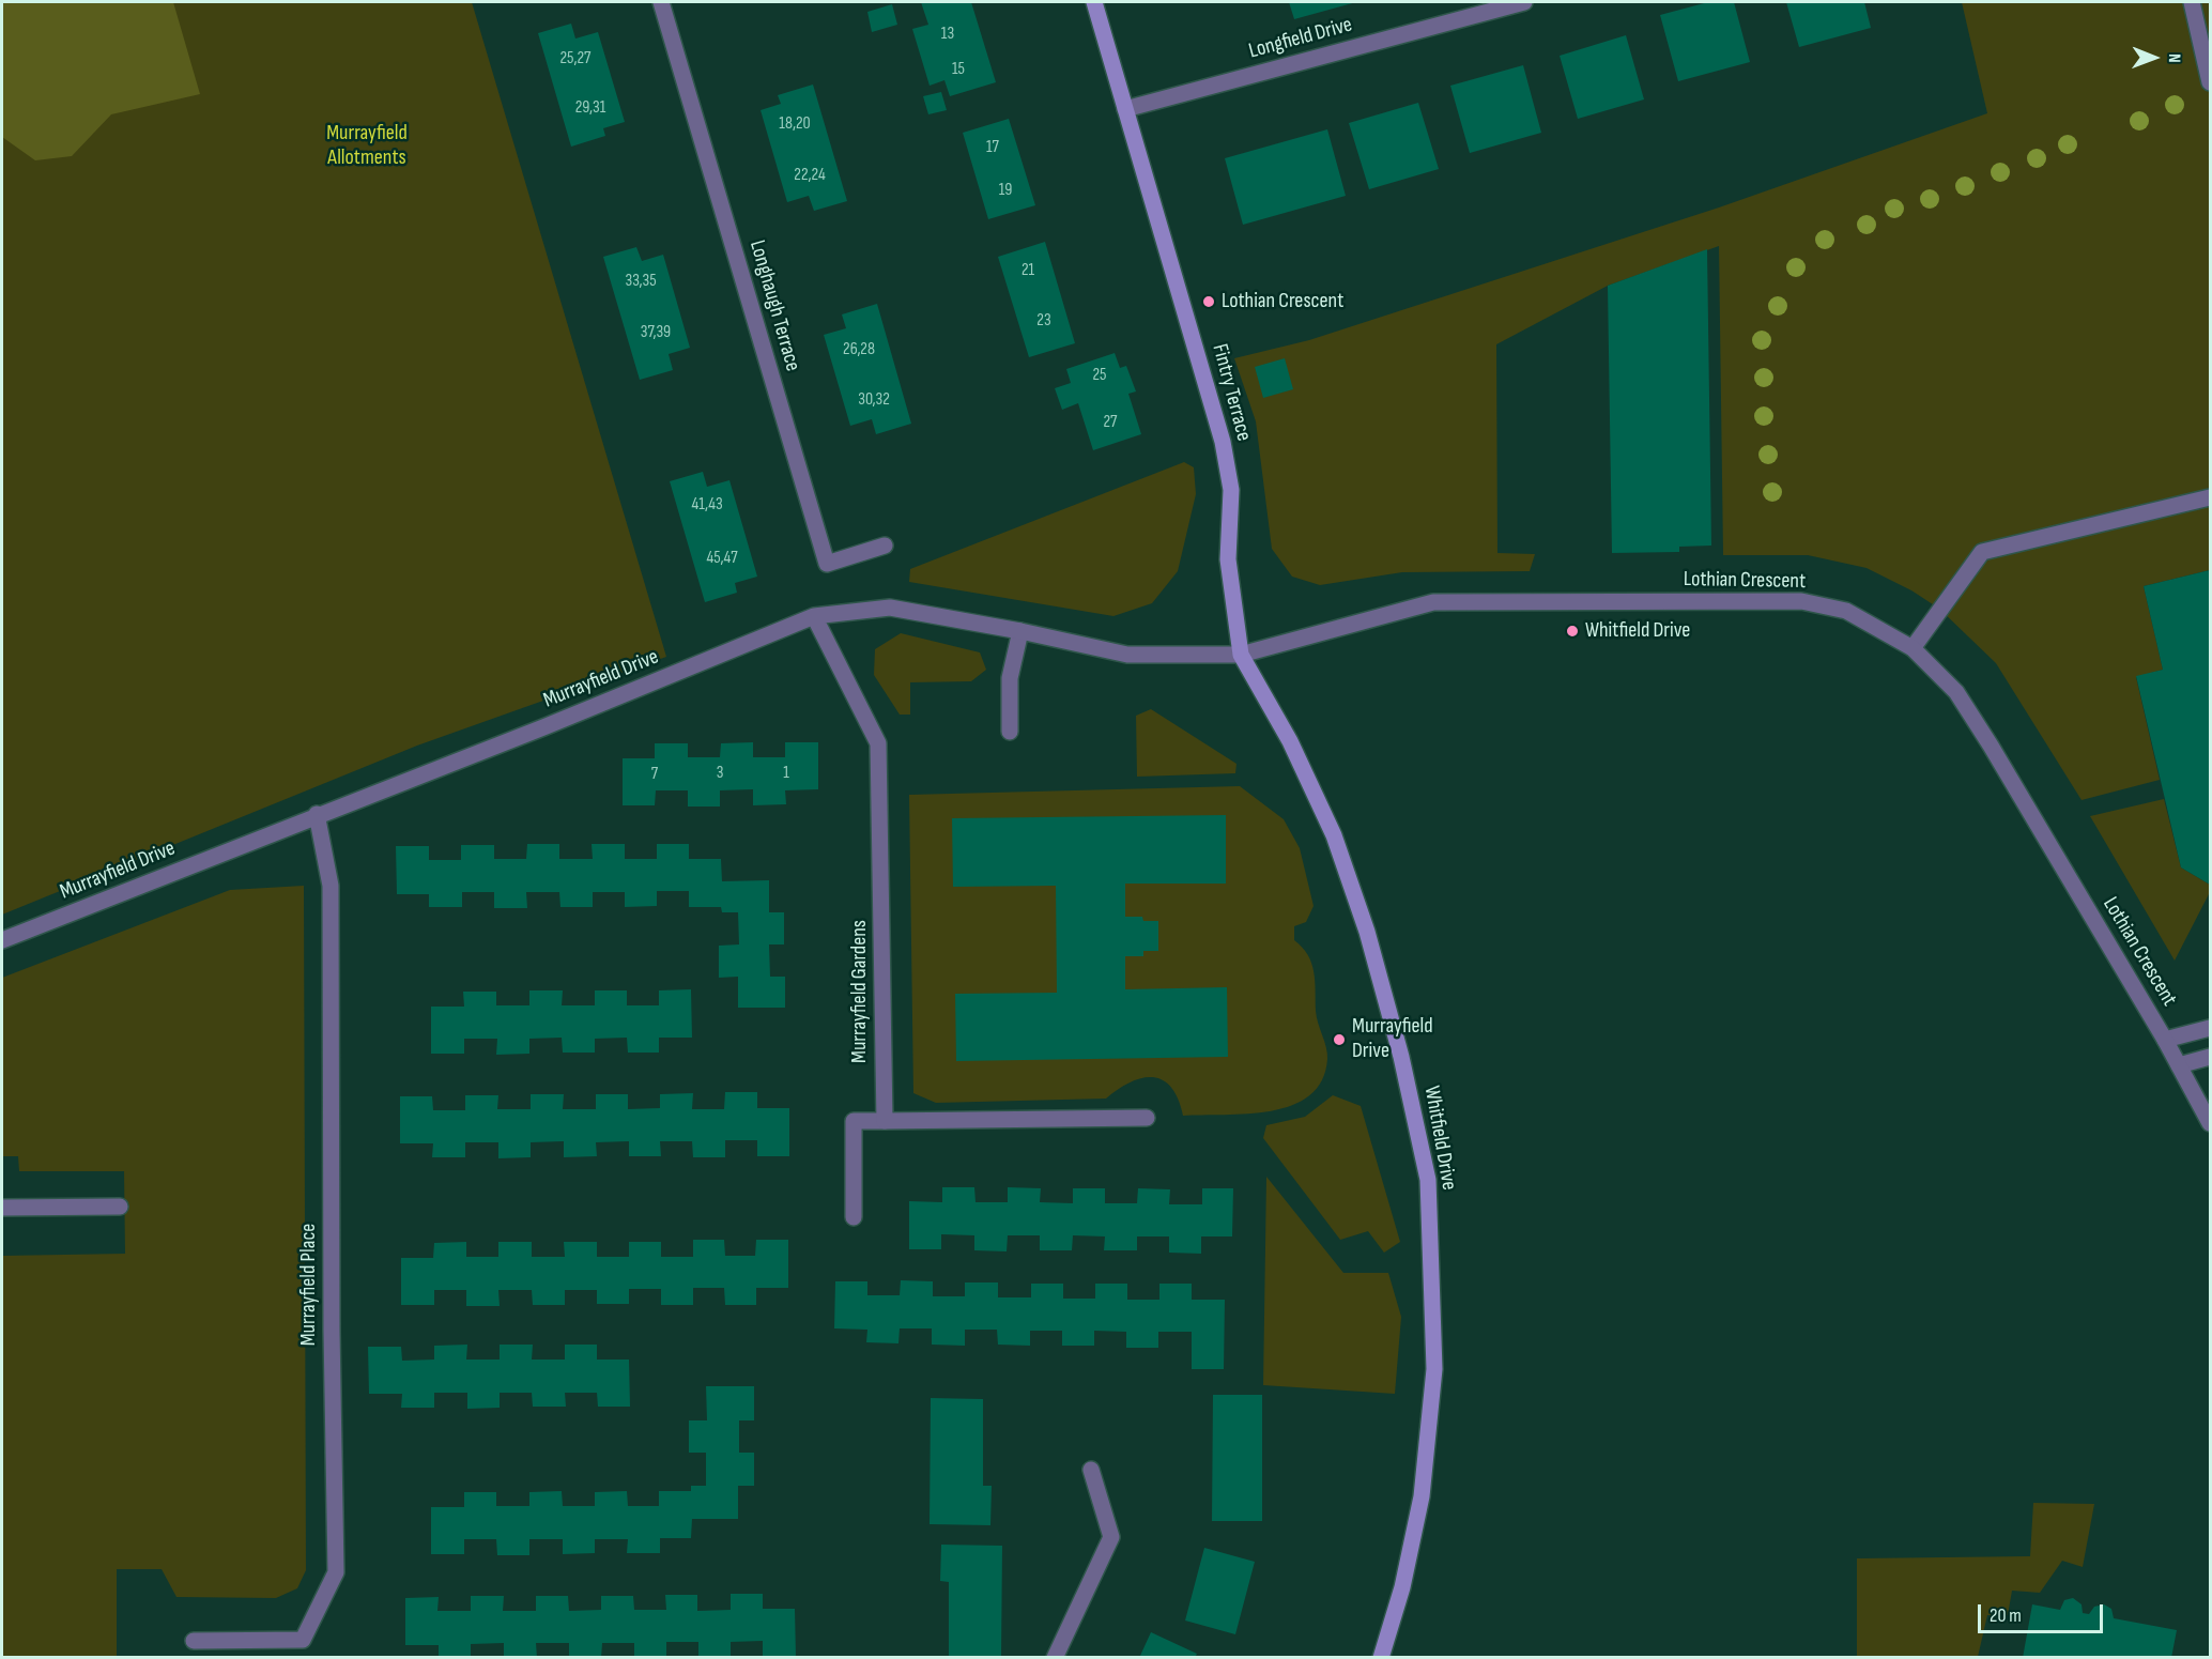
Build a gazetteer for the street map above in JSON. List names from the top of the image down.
{
  "streets": {
    "street": [
      "Longfield Drive",
      "Longhaugh Terrace",
      "Fintry Terrace",
      "Lothian Crescent",
      "Murrayfield Drive",
      "Murrayfield Gardens",
      "Whitfield Drive",
      "Murrayfield Place"
    ]
  },
  "crossings": [
    ["Longfield Drive", "Fintry Terrace"],
    ["Fintry Terrace", "Lothian Crescent"],
    ["Fintry Terrace", "Murrayfield Drive"],
    ["Fintry Terrace", "Whitfield Drive"],
    ["Lothian Crescent", "Murrayfield Drive"],
    ["Lothian Crescent", "Whitfield Drive"],
    ["Murrayfield Drive", "Murrayfield Gardens"],
    ["Murrayfield Drive", "Whitfield Drive"],
    ["Murrayfield Drive", "Murrayfield Place"]
  ],
  "parks": ["Murrayfield Allotments"],
  "places": ["Lothian Crescent", "Whitfield Drive", "Murrayfield Drive"],
  "house_numbers": [
    "13",
    "25,27",
    "15",
    "29,31",
    "18,20",
    "17",
    "22,24",
    "19",
    "21",
    "33,35",
    "23",
    "37,39",
    "26,28",
    "25",
    "30,32",
    "27",
    "41,43",
    "45,47",
    "3",
    "1",
    "7"
  ],
  "scale_bar": "20 m",
  "north": "right"
}
